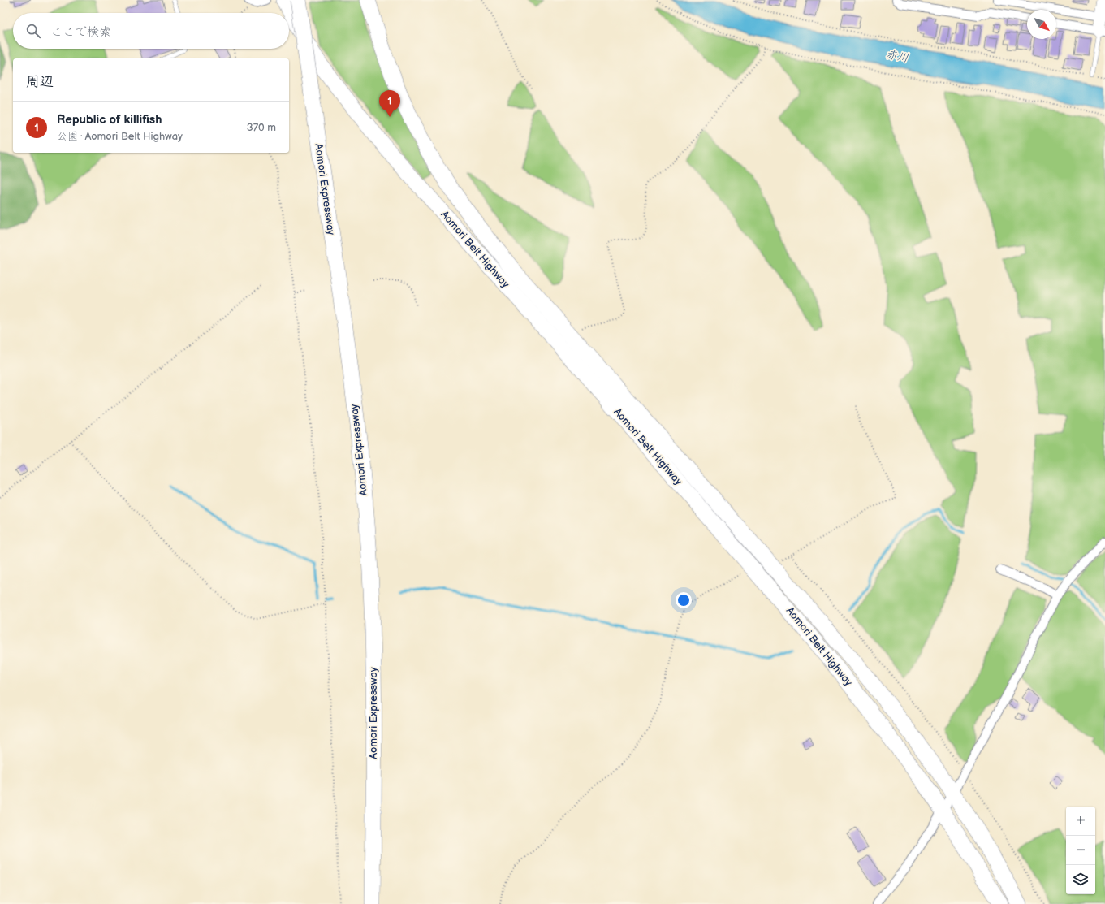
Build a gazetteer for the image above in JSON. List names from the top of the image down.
{
  "streets": {
    "highway": ["Aomori Expressway", "Aomori Belt Highway"]
  },
  "water": ["赤川"],
  "north": "bottom right",
  "page": {
    "search": "ここで検索",
    "heading": "周辺",
    "pins": "1",
    "list": [
      {
        "mark": "1",
        "name": "Republic of killifish",
        "note": "公園 · Aomori Belt Highway",
        "value": "370 m"
      }
    ],
    "map_buttons": ["+", "−"]
  }
}
